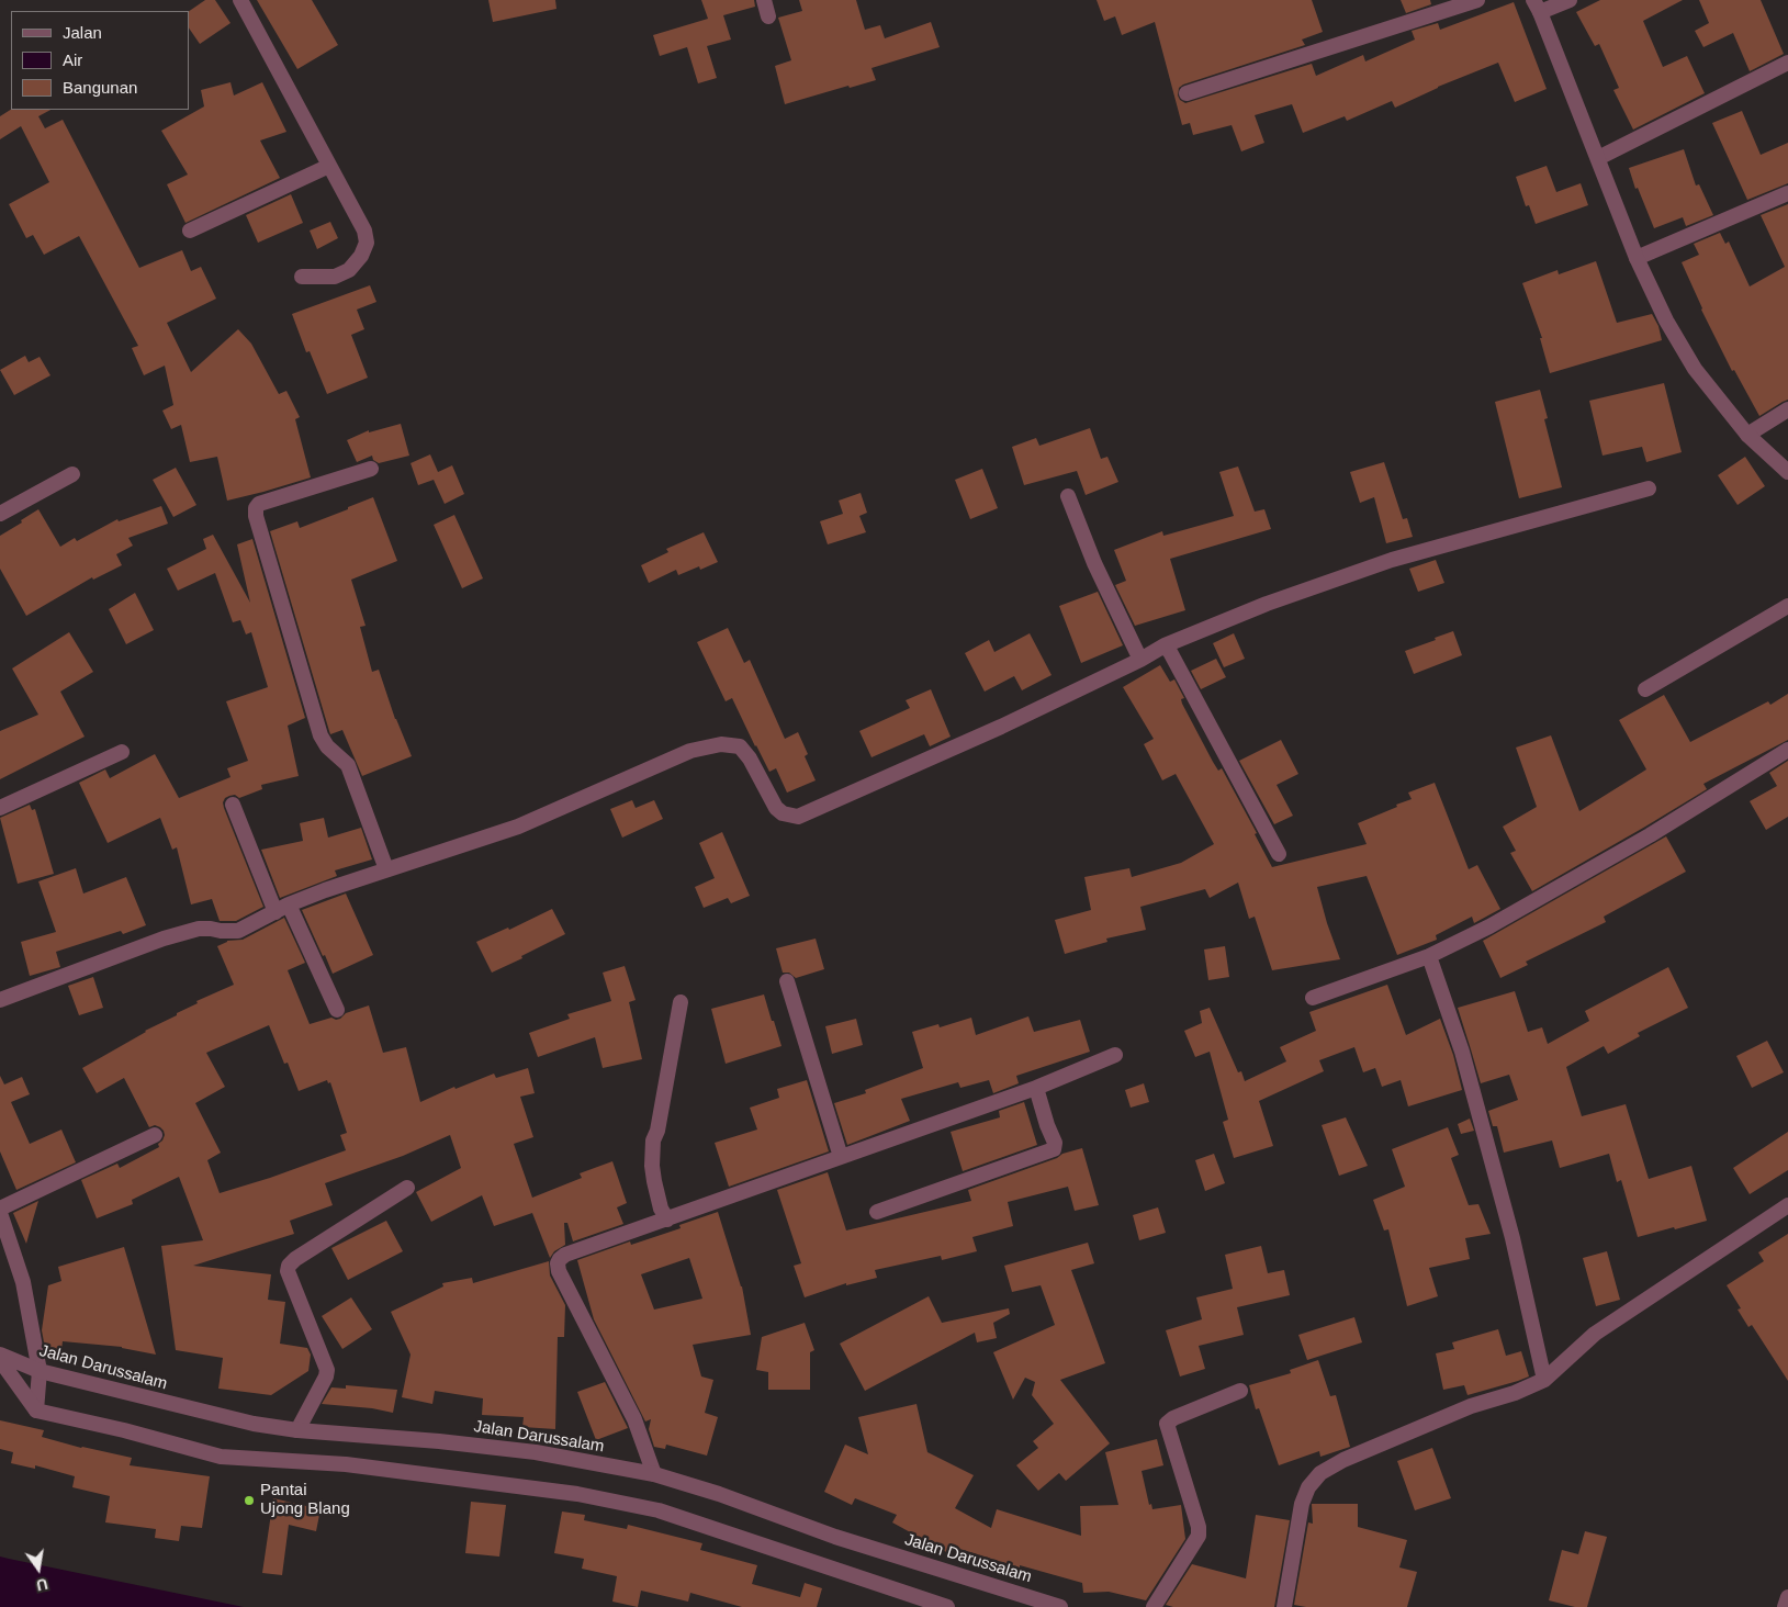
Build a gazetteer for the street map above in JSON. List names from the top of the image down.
{
  "streets": {
    "street": ["Jalan Darussalam"]
  },
  "places": ["Pantai Ujong Blang"],
  "legend": ["Jalan", "Air", "Bangunan"],
  "north": "bottom"
}
